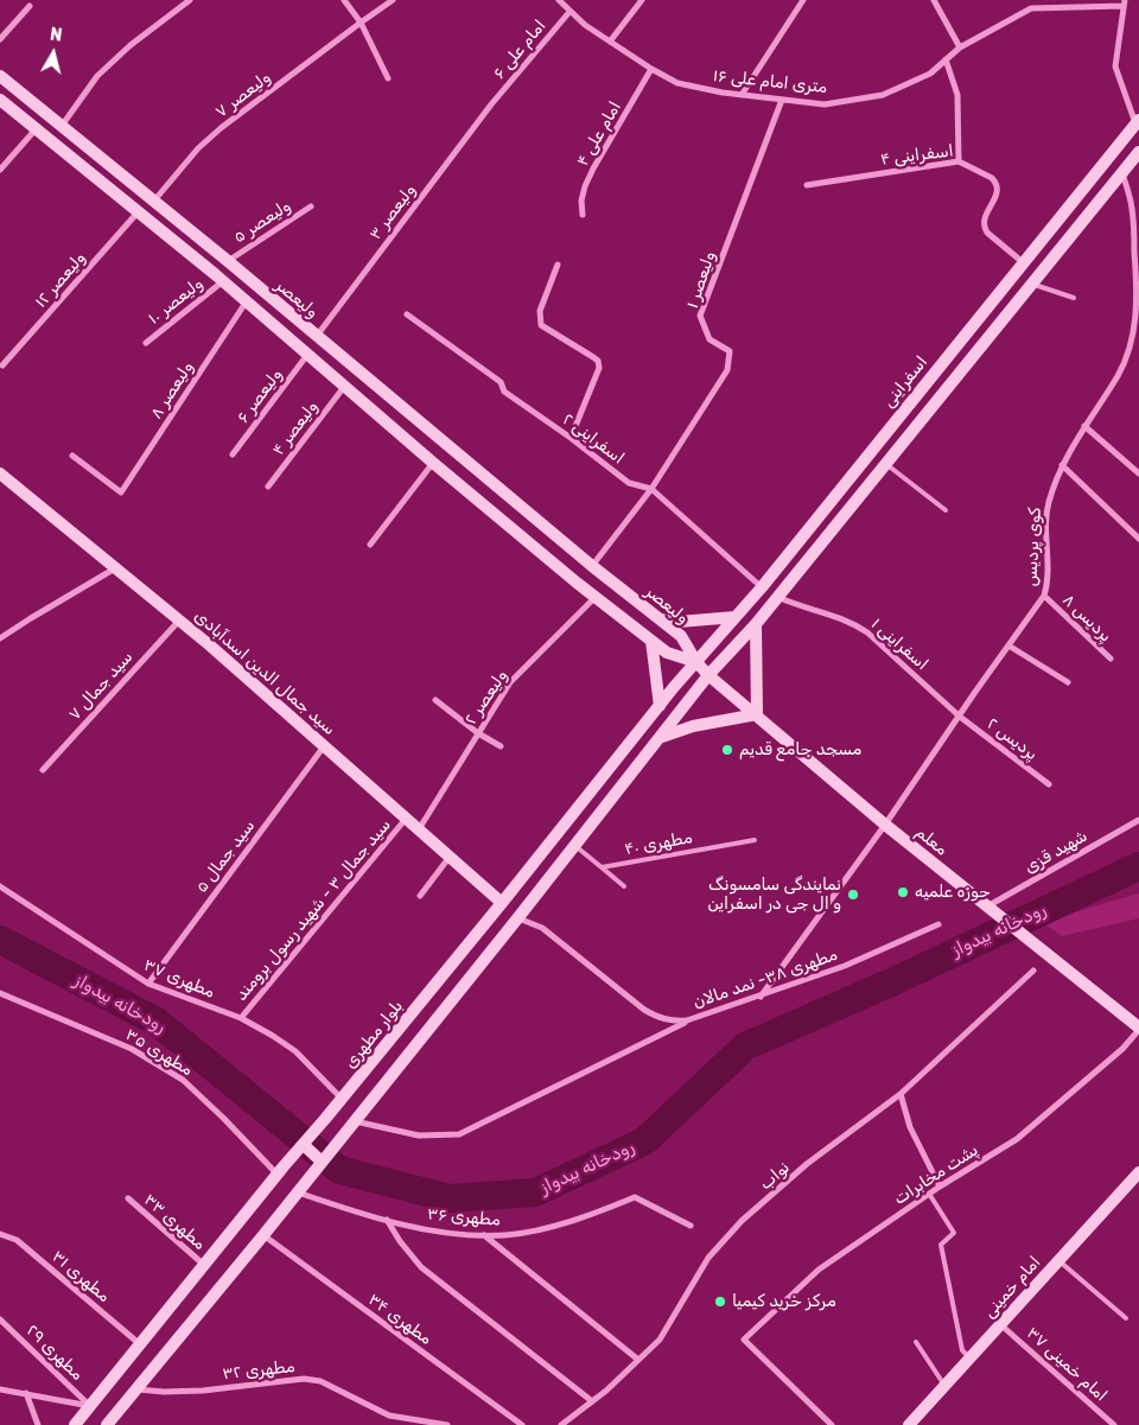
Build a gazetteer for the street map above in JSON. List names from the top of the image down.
{
  "streets": {
    "main road": [
      "ولیعصر",
      "اسفراینی",
      "سید جمال الدین اسدآبادی",
      "معلم",
      "بلوار مطهری",
      "امام خمینی"
    ],
    "street": [
      "امام علی ۶",
      "۱۶ متری امام علی",
      "ولیعصر ۷",
      "امام علی ۴",
      "اسفراینی ۴",
      "ولیعصر ۳",
      "ولیعصر ۵",
      "ولیعصر ۱۲",
      "ولیعصر ۱",
      "ولیعصر ۱۰",
      "ولیعصر ۸",
      "ولیعصر ۶",
      "ولیعصر ۴",
      "اسفراینی ۲",
      "کوی پردیس",
      "پردیس ۸",
      "اسفراینی ۱",
      "سید جمال ۷",
      "ولیعصر ۲",
      "پردیس ۲",
      "شهید قزی",
      "سید جمال ۵",
      "سید جمال ۳ - شهید رسول برومند",
      "مطهری ۳۷",
      "مطهری ۳۸- نمد مالان",
      "مطهری ۳۵",
      "پشت مخابرات",
      "نواب",
      "مطهری ۳۶",
      "مطهری ۳۳",
      "مطهری ۳۱",
      "مطهری ۳۴",
      "مطهری ۲۹",
      "امام خمینی ۳۷",
      "مطهری ۳۲"
    ],
    "lane": ["مطهری ۴۰"]
  },
  "crossings": [
    ["امام علی ۶", "۱۶ متری امام علی"],
    ["امام علی ۶", "ولیعصر ۳"],
    ["۱۶ متری امام علی", "امام علی ۴"],
    ["۱۶ متری امام علی", "ولیعصر ۱"],
    ["ولیعصر ۷", "ولیعصر"],
    ["اسفراینی ۴", "اسفراینی"],
    ["ولیعصر ۳", "ولیعصر"],
    ["ولیعصر ۵", "ولیعصر"],
    ["ولیعصر ۱", "ولیعصر"],
    ["ولیعصر ۱", "اسفراینی ۲"],
    ["ولیعصر", "اسفراینی"],
    ["ولیعصر", "معلم"],
    ["ولیعصر", "بلوار مطهری"],
    ["اسفراینی", "اسفراینی ۲"],
    ["اسفراینی", "معلم"],
    ["اسفراینی", "بلوار مطهری"],
    ["کوی پردیس", "پردیس ۸"],
    ["کوی پردیس", "اسفراینی ۱"],
    ["کوی پردیس", "پردیس ۲"],
    ["کوی پردیس", "معلم"],
    ["کوی پردیس", "مطهری ۳۸- نمد مالان"],
    ["اسفراینی ۱", "پردیس ۲"],
    ["سید جمال الدین اسدآبادی", "سید جمال ۷"],
    ["سید جمال الدین اسدآبادی", "ولیعصر ۲"],
    ["سید جمال الدین اسدآبادی", "سید جمال ۵"],
    ["سید جمال الدین اسدآبادی", "سید جمال ۳ - شهید رسول برومند"],
    ["سید جمال الدین اسدآبادی", "بلوار مطهری"],
    ["معلم", "شهید قزی"],
    ["معلم", "بلوار مطهری"],
    ["معلم", "پشت مخابرات"],
    ["سید جمال ۵", "مطهری ۳۷"],
    ["سید جمال ۳ - شهید رسول برومند", "مطهری ۳۷"],
    ["مطهری ۳۷", "بلوار مطهری"],
    ["بلوار مطهری", "مطهری ۳۵"],
    ["بلوار مطهری", "مطهری ۳۳"],
    ["بلوار مطهری", "مطهری ۳۱"],
    ["بلوار مطهری", "مطهری ۲۹"],
    ["امام خمینی", "امام خمینی ۳۷"]
  ],
  "water": ["رودخانه بیدواز"],
  "places": [
    "مسجد جامع قدیم",
    "حوزه علمیه",
    "نمایندگی سامسونگ و ال جی در اسفراین",
    "مرکز خرید کیمیا"
  ],
  "north": "top"
}
